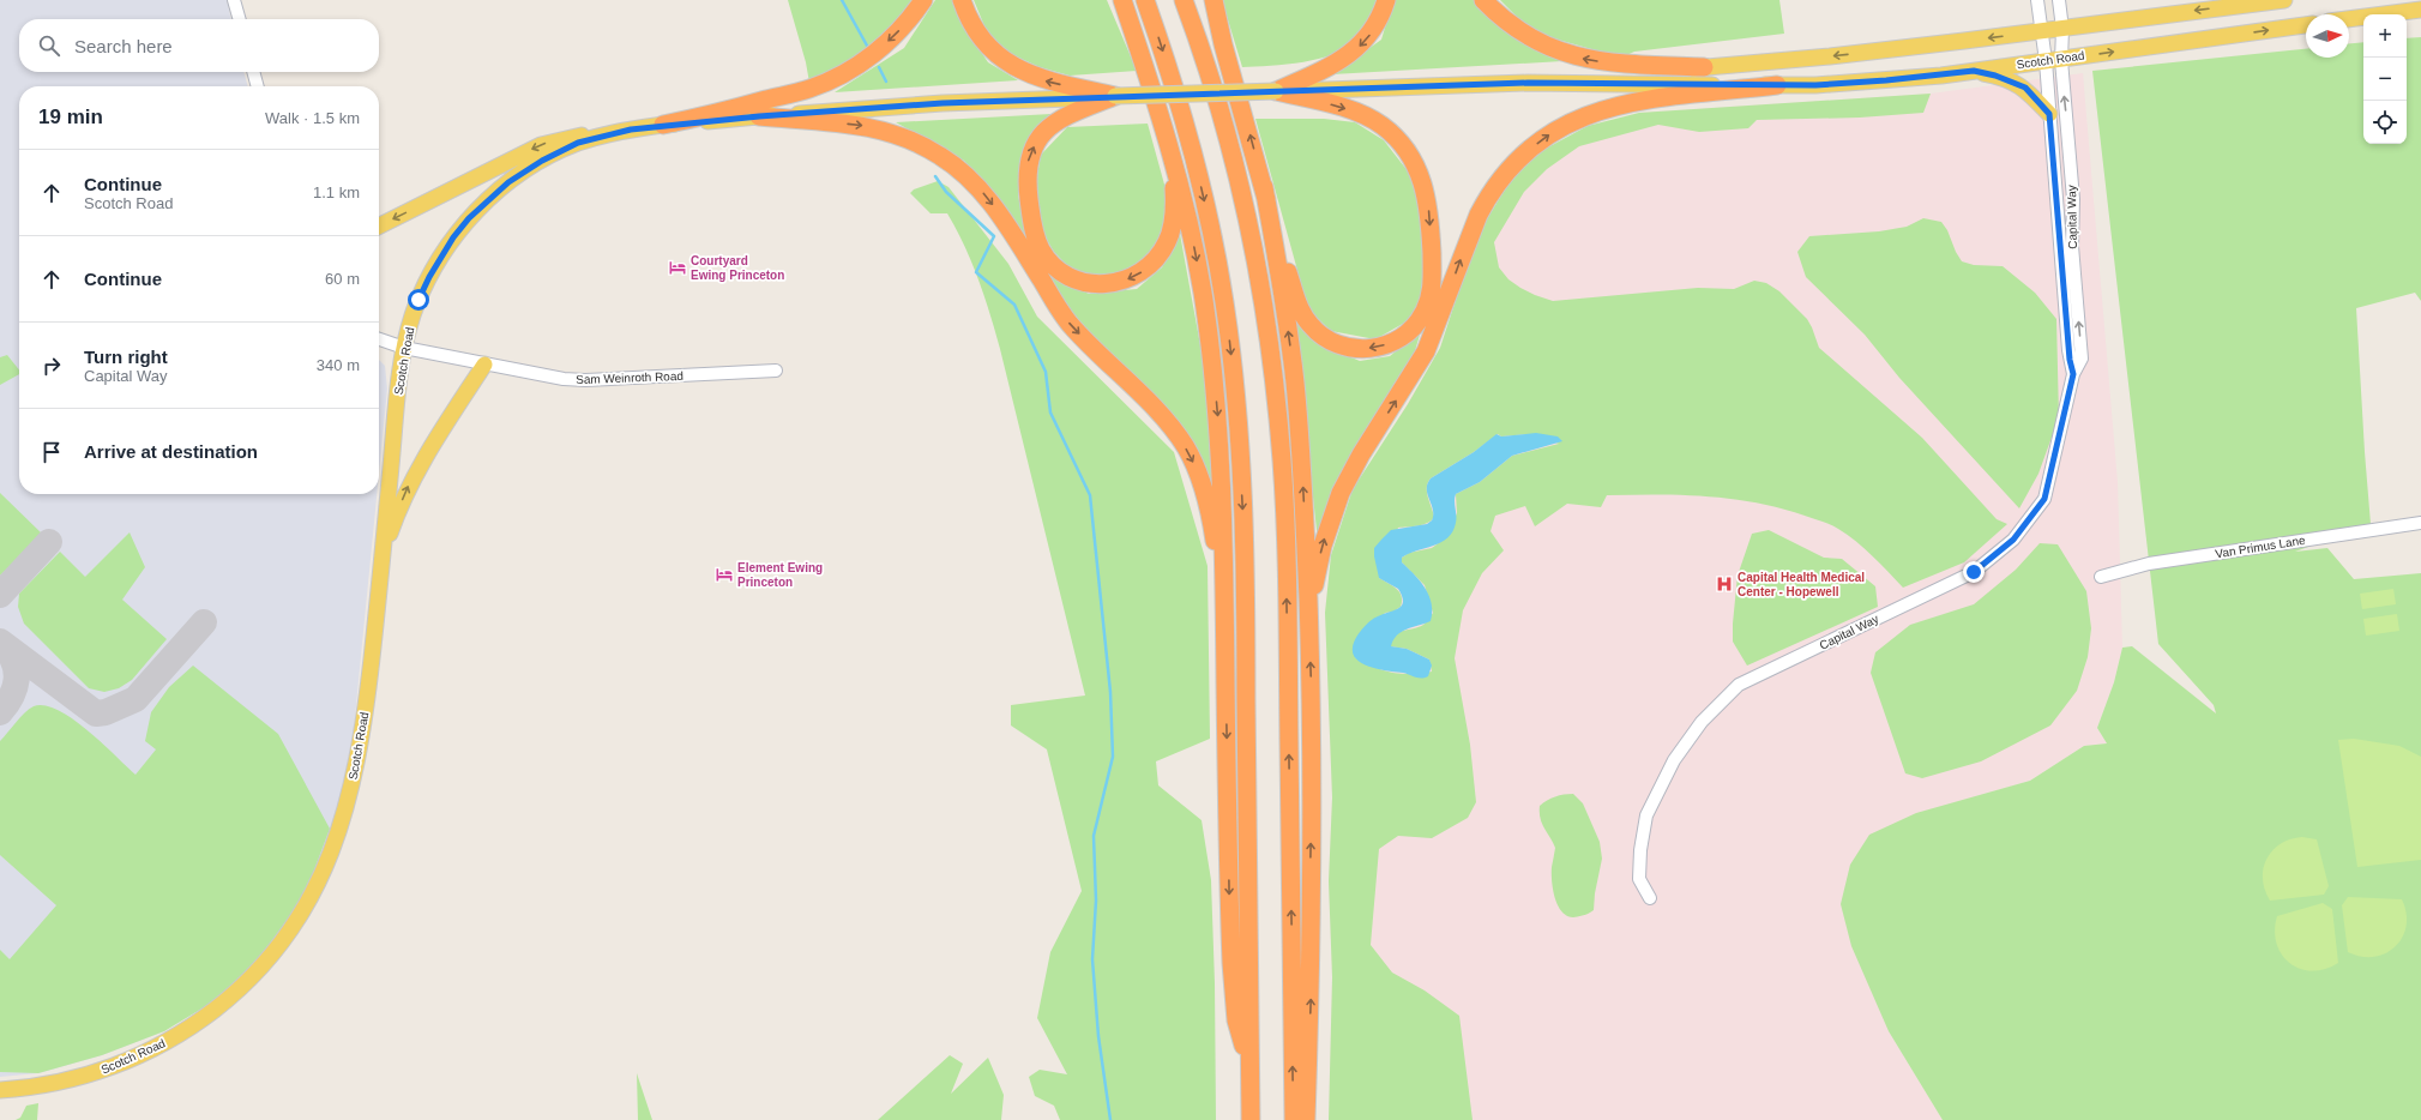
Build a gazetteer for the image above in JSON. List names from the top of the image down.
{
  "streets": {
    "main road": ["Scotch Road"],
    "street": ["Capital Way", "Sam Weinroth Road", "Van Primus Lane"]
  },
  "crossings": [
    ["Scotch Road", "Capital Way"],
    ["Scotch Road", "Sam Weinroth Road"]
  ],
  "places": {
    "hotel": ["Courtyard Ewing Princeton", "Element Ewing Princeton"],
    "hospital": ["Capital Health Medical Center - Hopewell"]
  },
  "north": "right",
  "page": {
    "map_buttons": ["+", "−"],
    "search": "Search here",
    "heading": ["19 min", "Walk · 1.5 km"],
    "list": [
      ["Continue", "Scotch Road", "1.1 km"],
      ["Continue", "60 m"],
      ["Turn right", "Capital Way", "340 m"],
      "Arrive at destination"
    ]
  }
}
